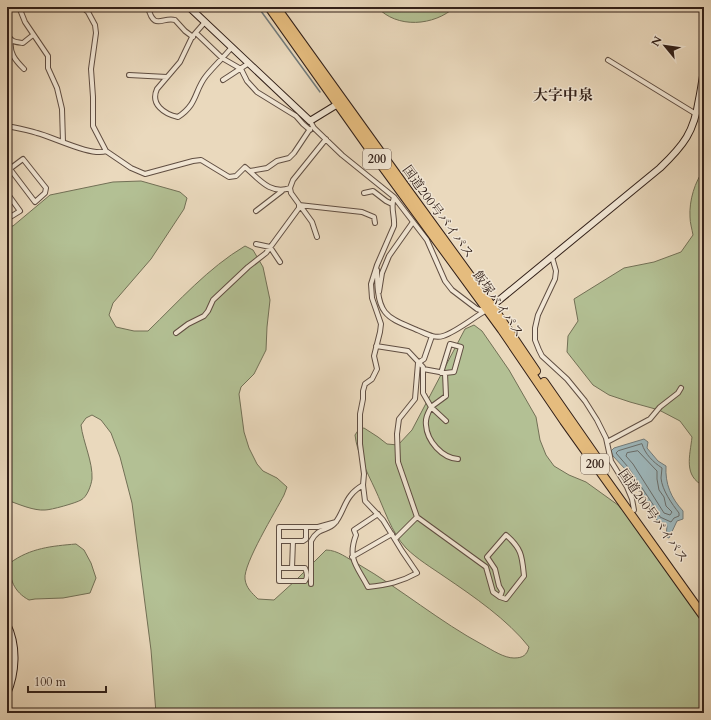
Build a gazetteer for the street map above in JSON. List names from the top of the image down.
{
  "streets": {
    "highway": ["200", "国道200号バイパス", "飯塚バイパス"]
  },
  "crossings": [
    ["200", "国道200号バイパス"],
    ["国道200号バイパス", "飯塚バイパス"]
  ],
  "districts": ["大字中泉"],
  "scale_bar": "100 m",
  "north": "top left"
}
